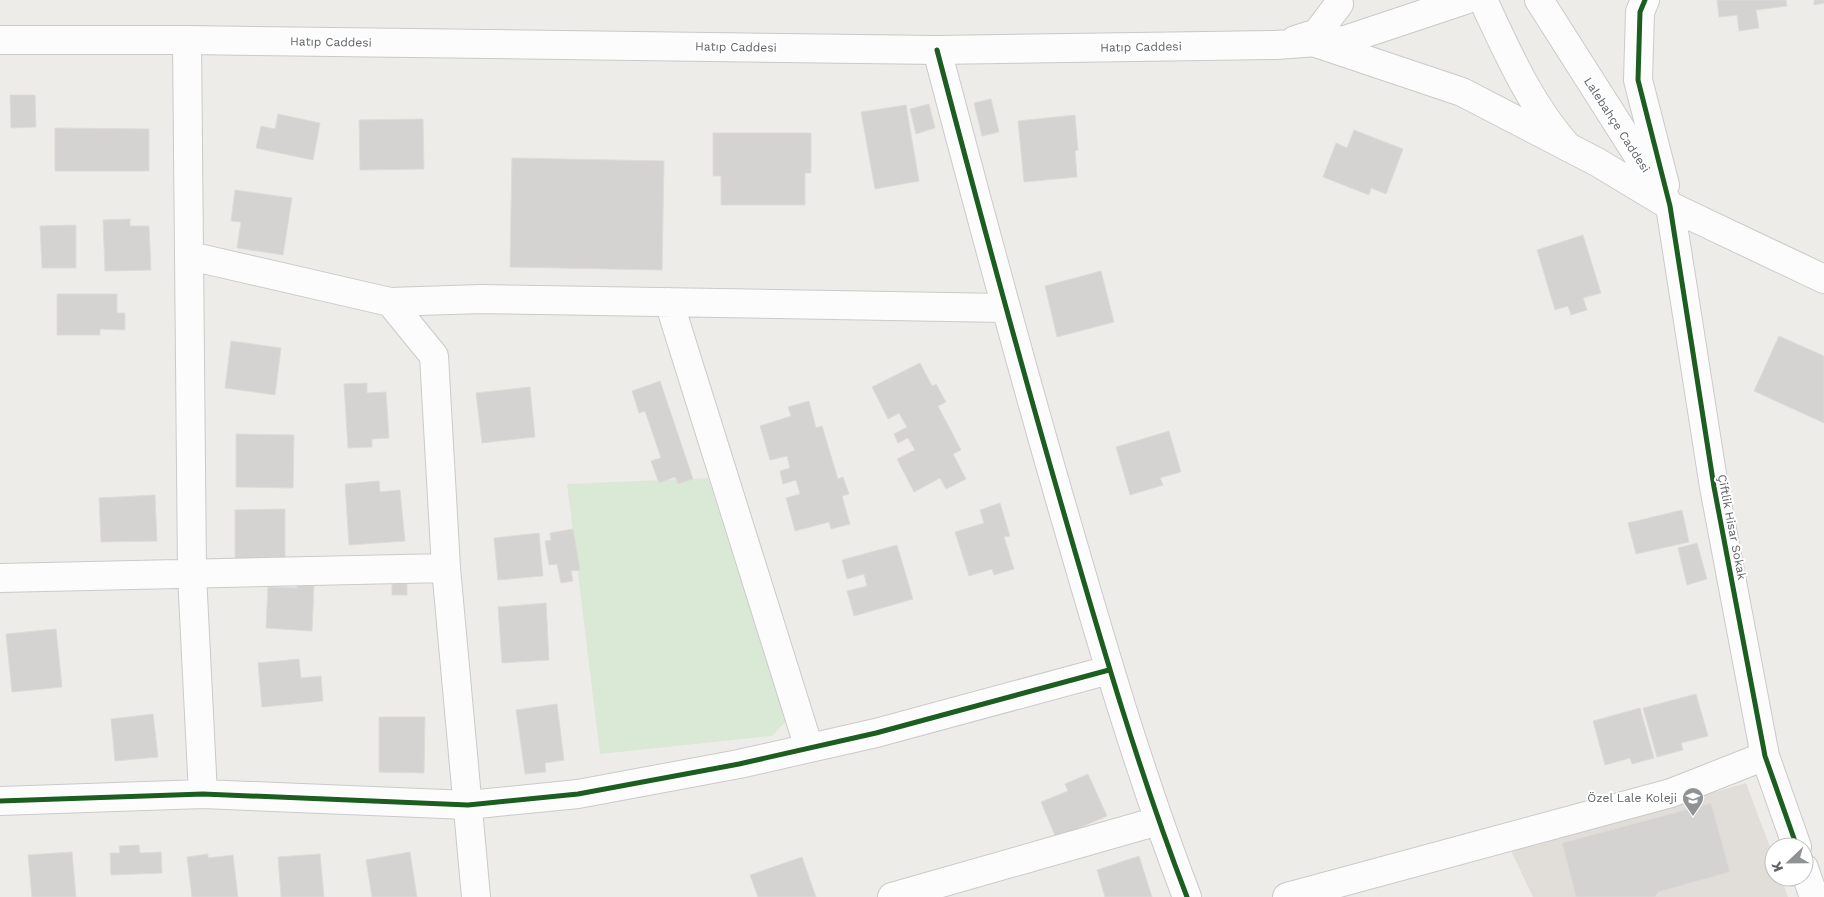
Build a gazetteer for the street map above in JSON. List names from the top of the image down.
{
  "streets": {
    "street": ["Hatıp Caddesi", "Lalebahçe Caddesi", "Çiftlik Hisar Sokak"]
  },
  "crossings": [
    ["Lalebahçe Caddesi", "Çiftlik Hisar Sokak"]
  ],
  "places": {
    "school or university": ["Özel Lale Koleji"]
  },
  "north": "left"
}
